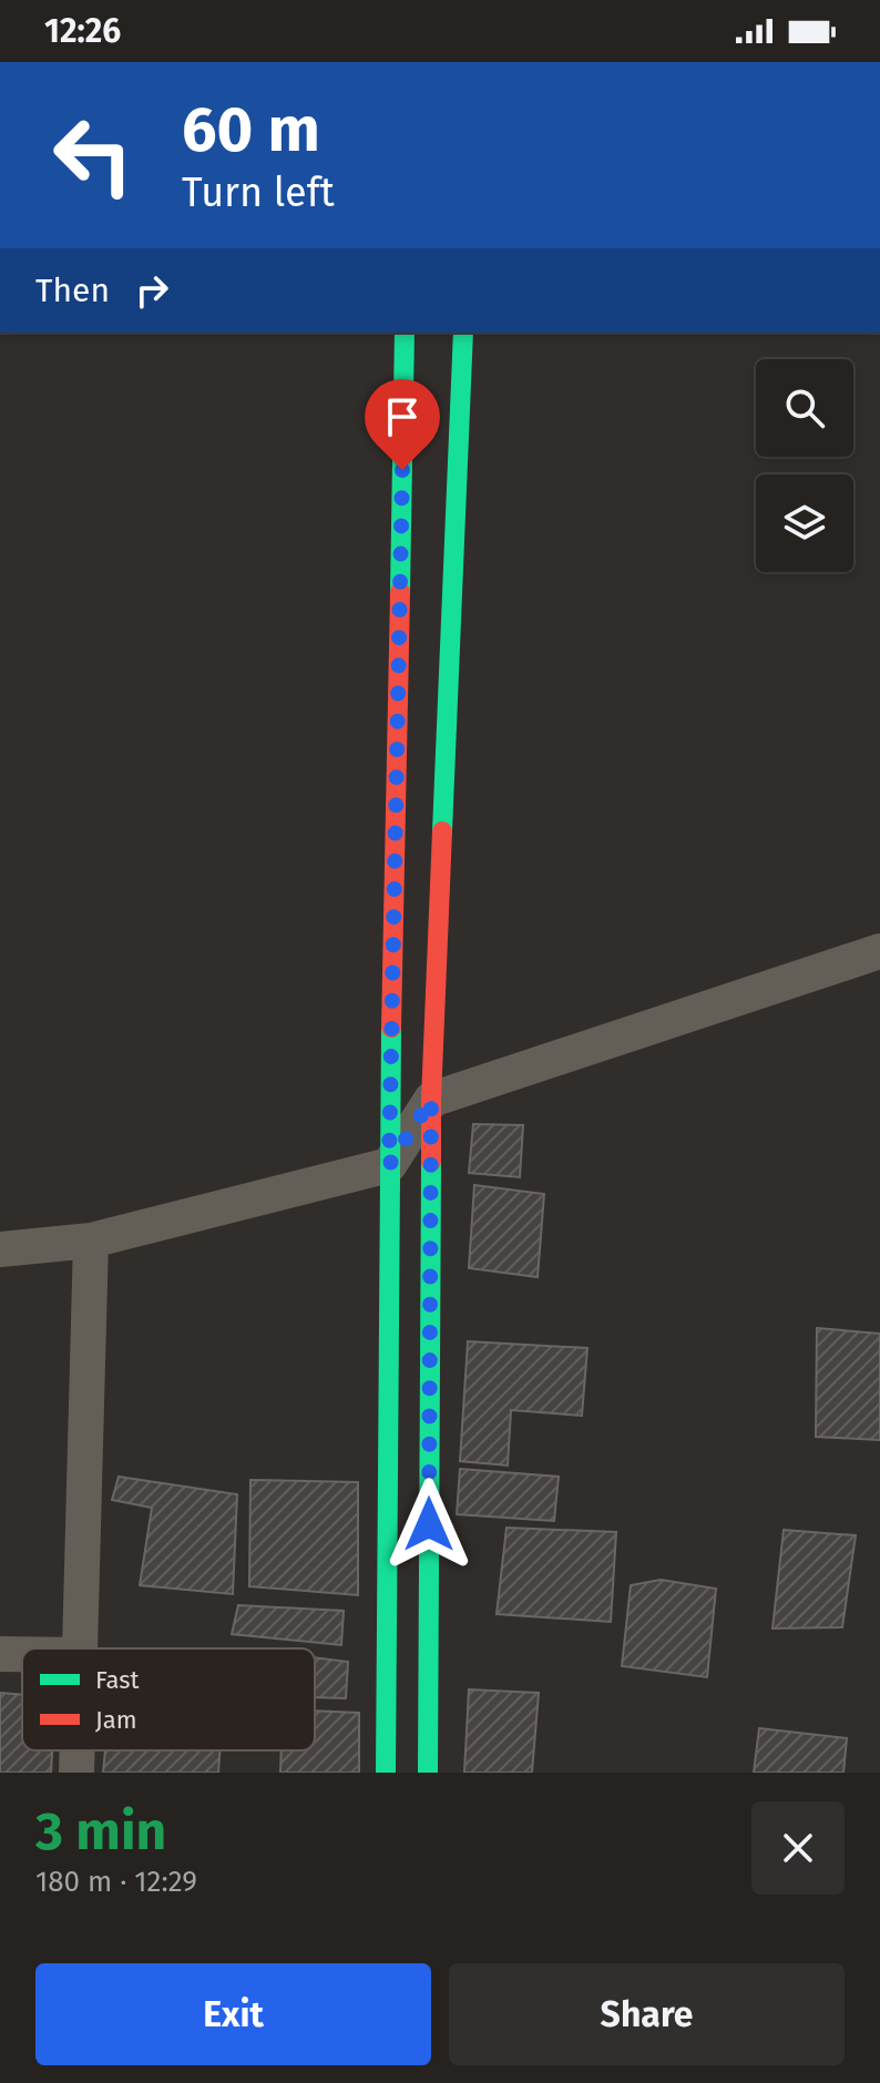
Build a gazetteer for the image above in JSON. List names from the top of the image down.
{
  "legend": ["Fast", "Jam"],
  "page": {
    "status": "12:26",
    "turn": ["60 m", "Turn left"],
    "then": "Then",
    "heading": ["3 min", "180 m · 12:29"],
    "buttons": ["Exit", "Share"]
  }
}
